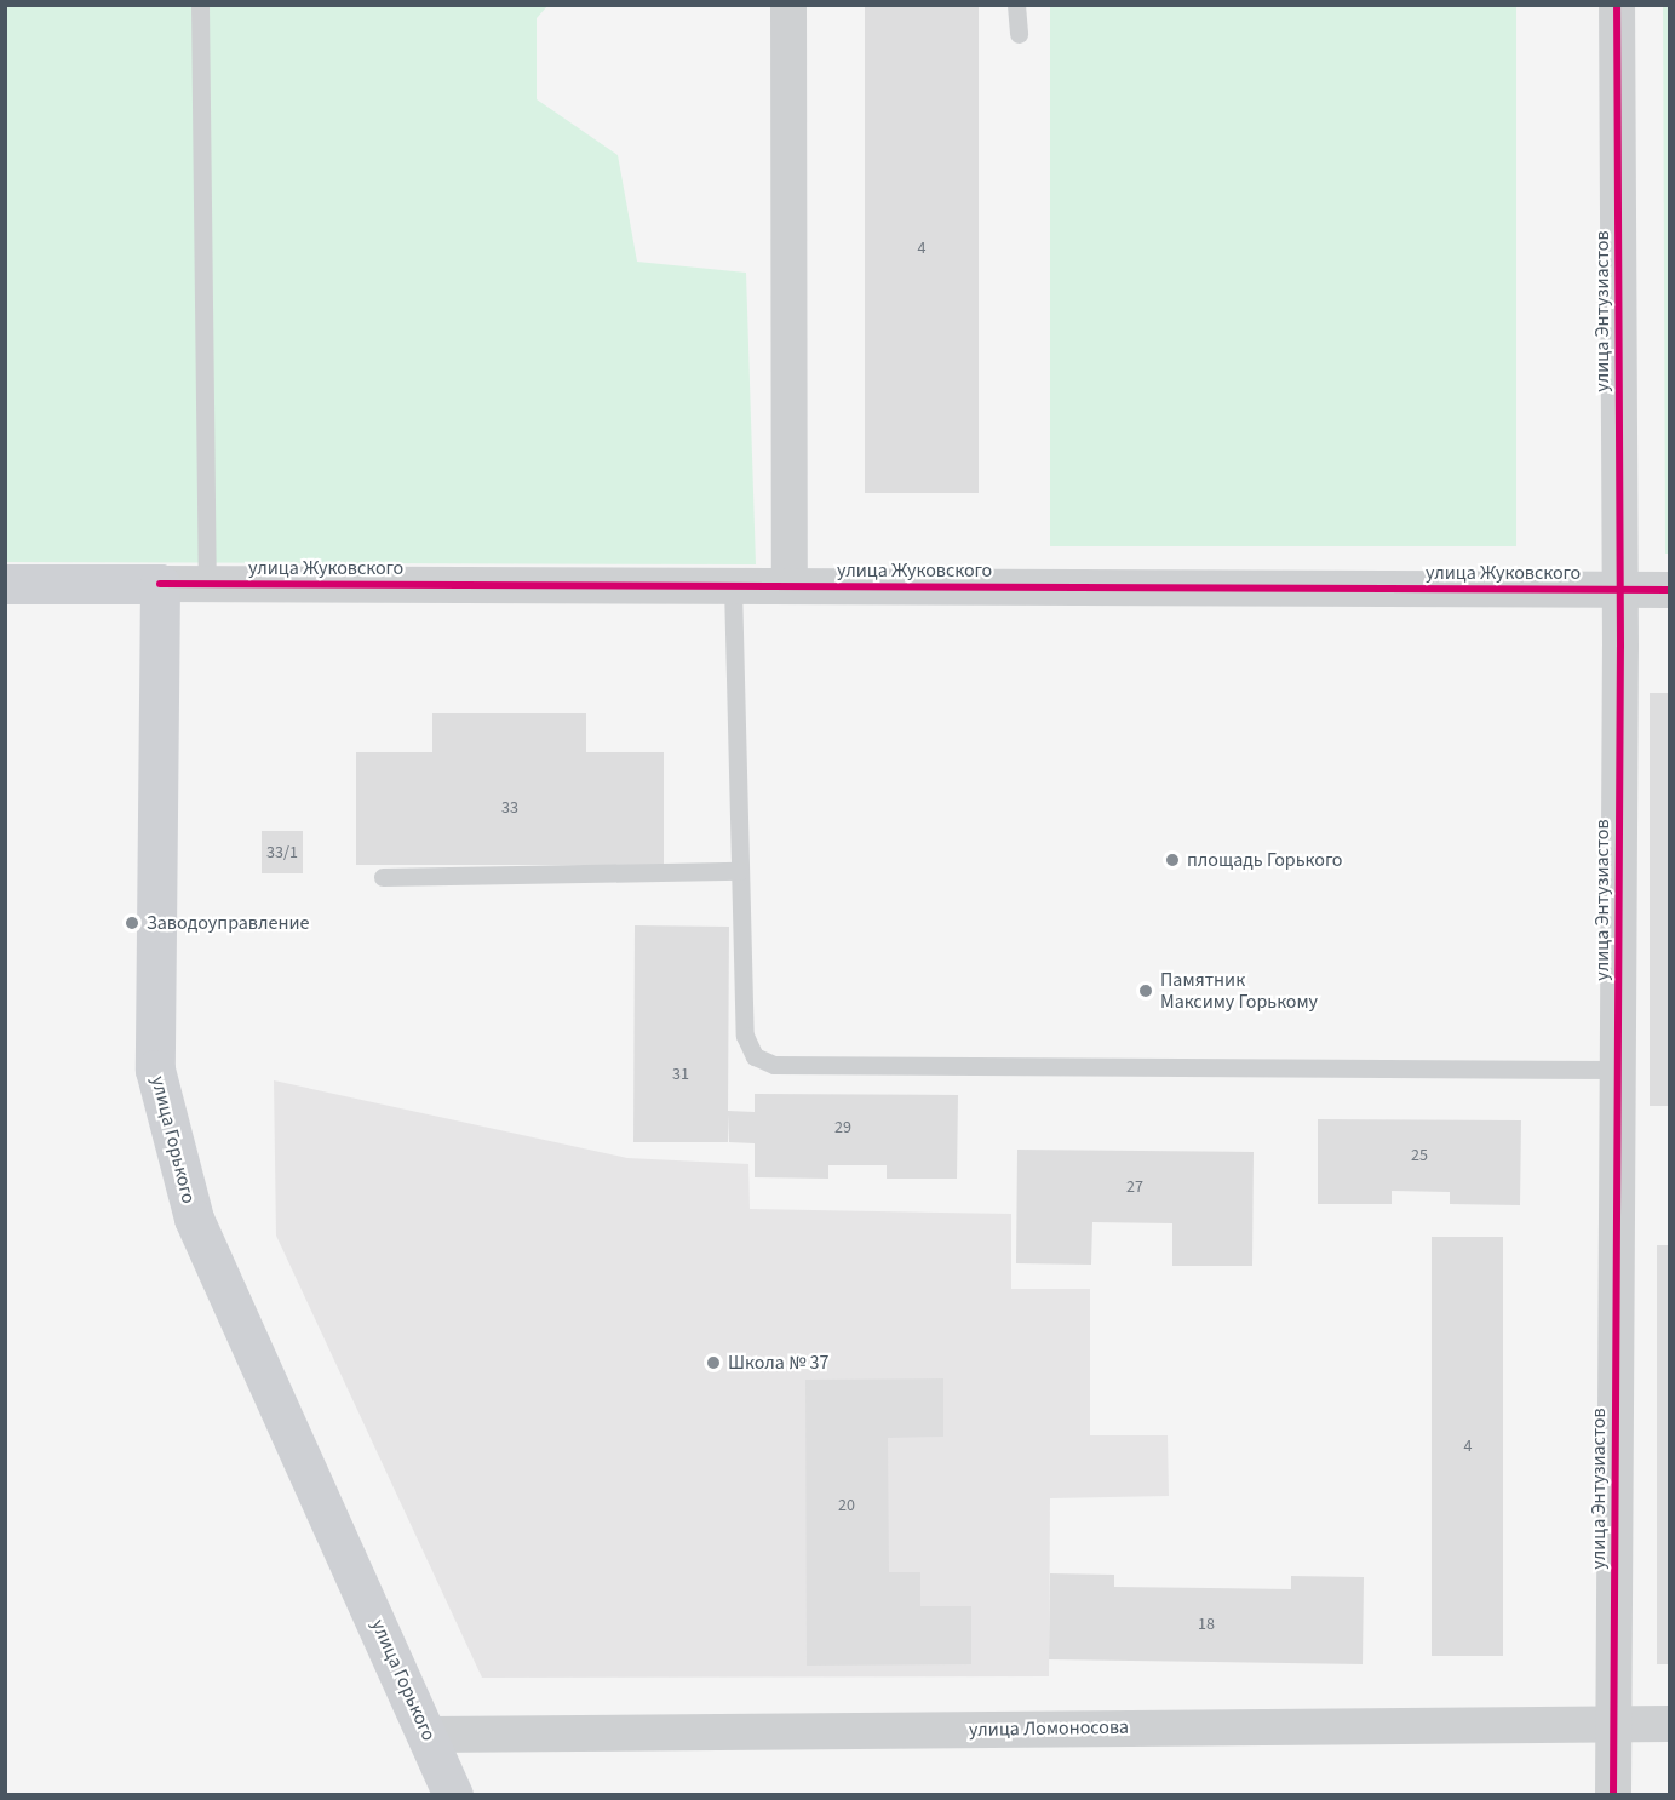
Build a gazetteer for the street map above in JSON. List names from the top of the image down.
{
  "streets": {
    "main road": ["улица Горького"],
    "street": ["улица Энтузиастов", "улица Жуковского", "улица Ломоносова"]
  },
  "crossings": [
    ["улица Энтузиастов", "улица Жуковского"],
    ["улица Энтузиастов", "улица Ломоносова"],
    ["улица Жуковского", "улица Горького"],
    ["улица Горького", "улица Ломоносова"]
  ],
  "places": [
    "площадь Горького",
    "Заводоуправление",
    "Памятник Максиму Горькому",
    "Школа № 37"
  ],
  "house_numbers": [
    "4",
    "33",
    "33/1",
    "31",
    "29",
    "25",
    "27",
    "4",
    "20",
    "18"
  ]
}
